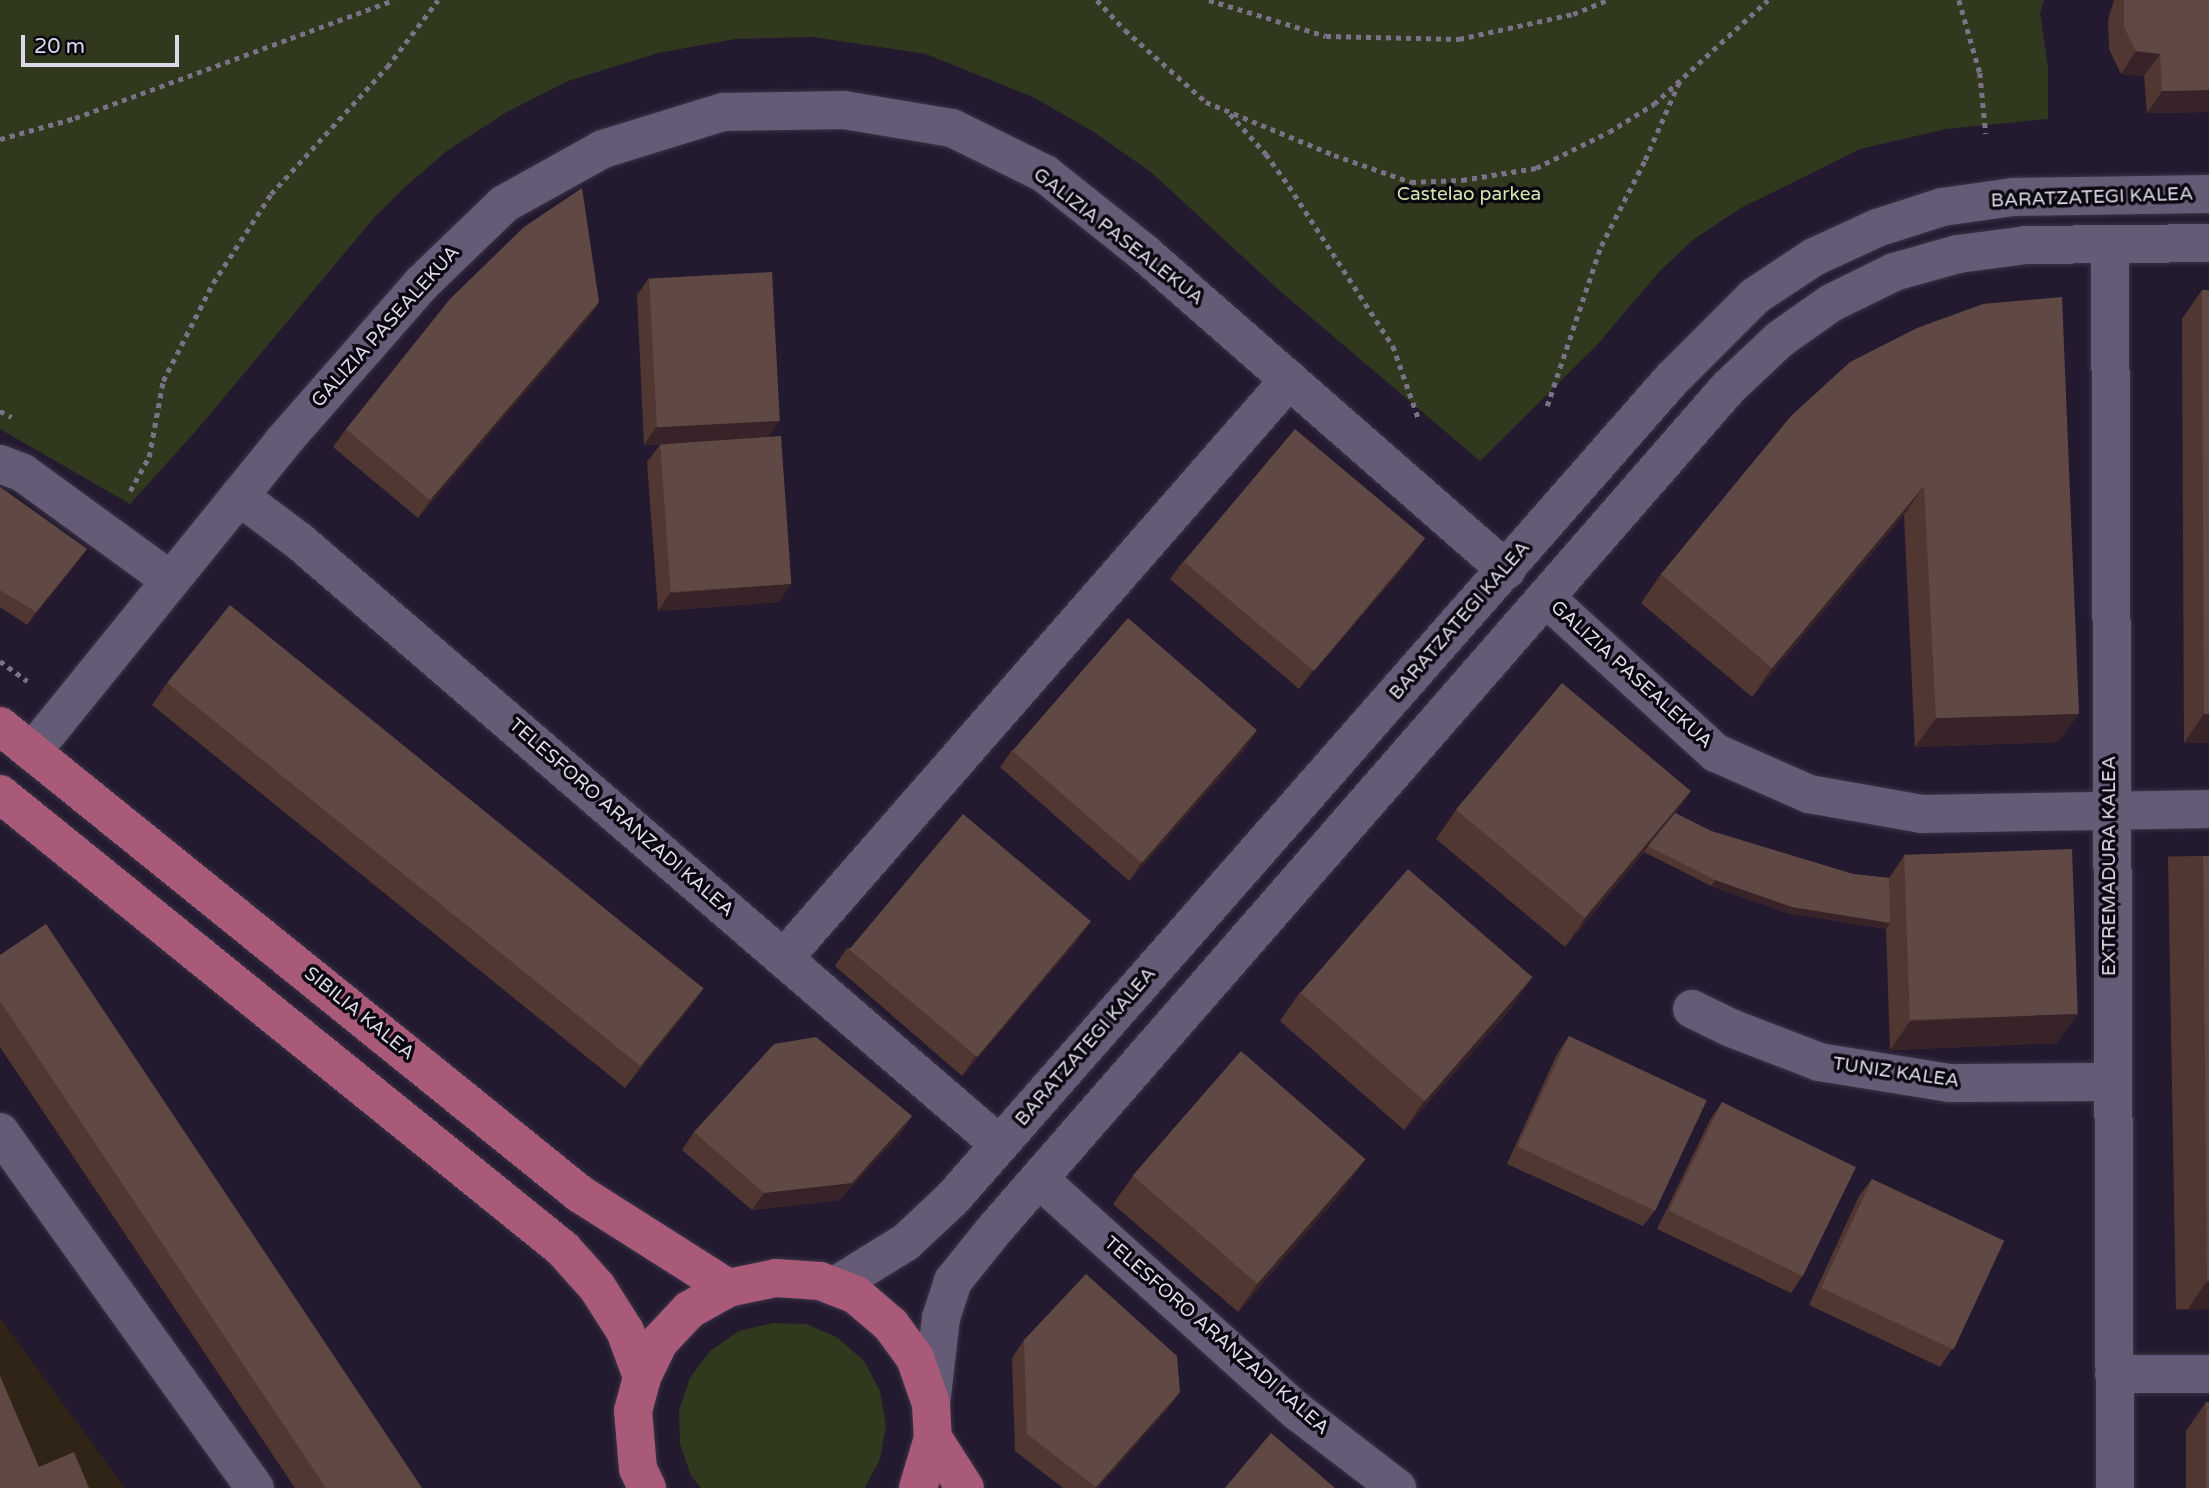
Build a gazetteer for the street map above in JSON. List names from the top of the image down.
{
  "streets": {
    "main road": ["SIBILIA KALEA"],
    "street": [
      "BARATZATEGI KALEA",
      "GALIZIA PASEALEKUA",
      "TELESFORO ARANZADI KALEA",
      "EXTREMADURA KALEA",
      "TUNIZ KALEA"
    ]
  },
  "crossings": [
    ["BARATZATEGI KALEA", "GALIZIA PASEALEKUA"],
    ["BARATZATEGI KALEA", "TELESFORO ARANZADI KALEA"],
    ["GALIZIA PASEALEKUA", "TELESFORO ARANZADI KALEA"],
    ["GALIZIA PASEALEKUA", "EXTREMADURA KALEA"],
    ["GALIZIA PASEALEKUA", "SIBILIA KALEA"],
    ["EXTREMADURA KALEA", "TUNIZ KALEA"]
  ],
  "parks": ["Castelao parkea"],
  "scale_bar": "20 m"
}
